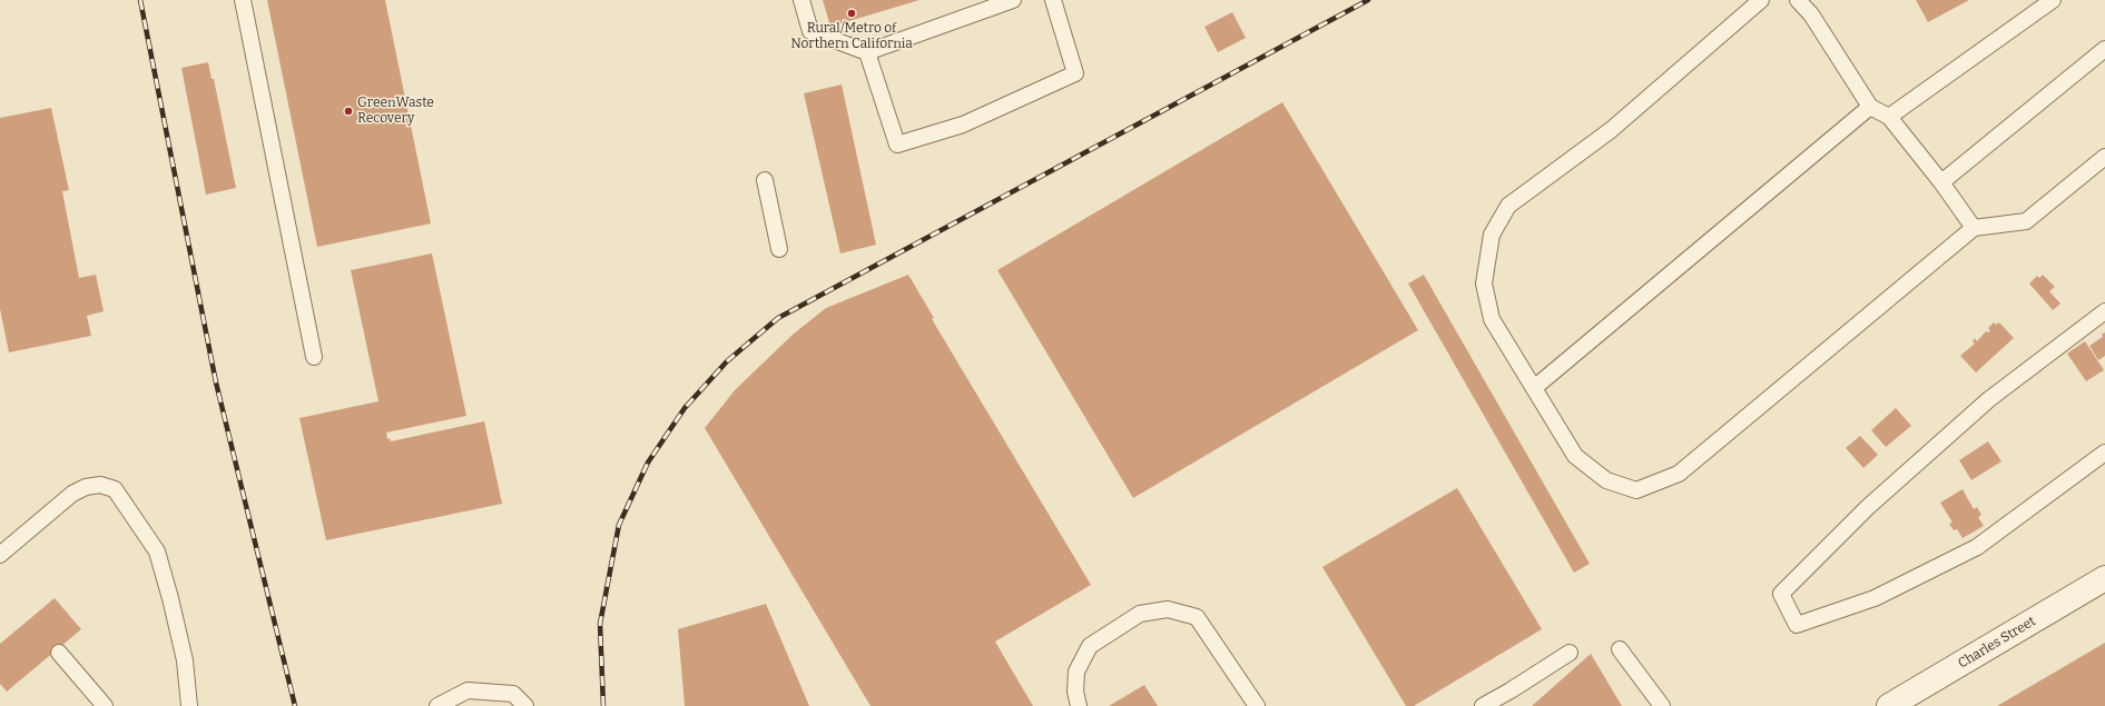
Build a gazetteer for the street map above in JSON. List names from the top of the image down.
{
  "streets": {
    "street": ["Charles Street"]
  },
  "places": ["Rural/Metro of Northern California", "GreenWaste Recovery"]
}
